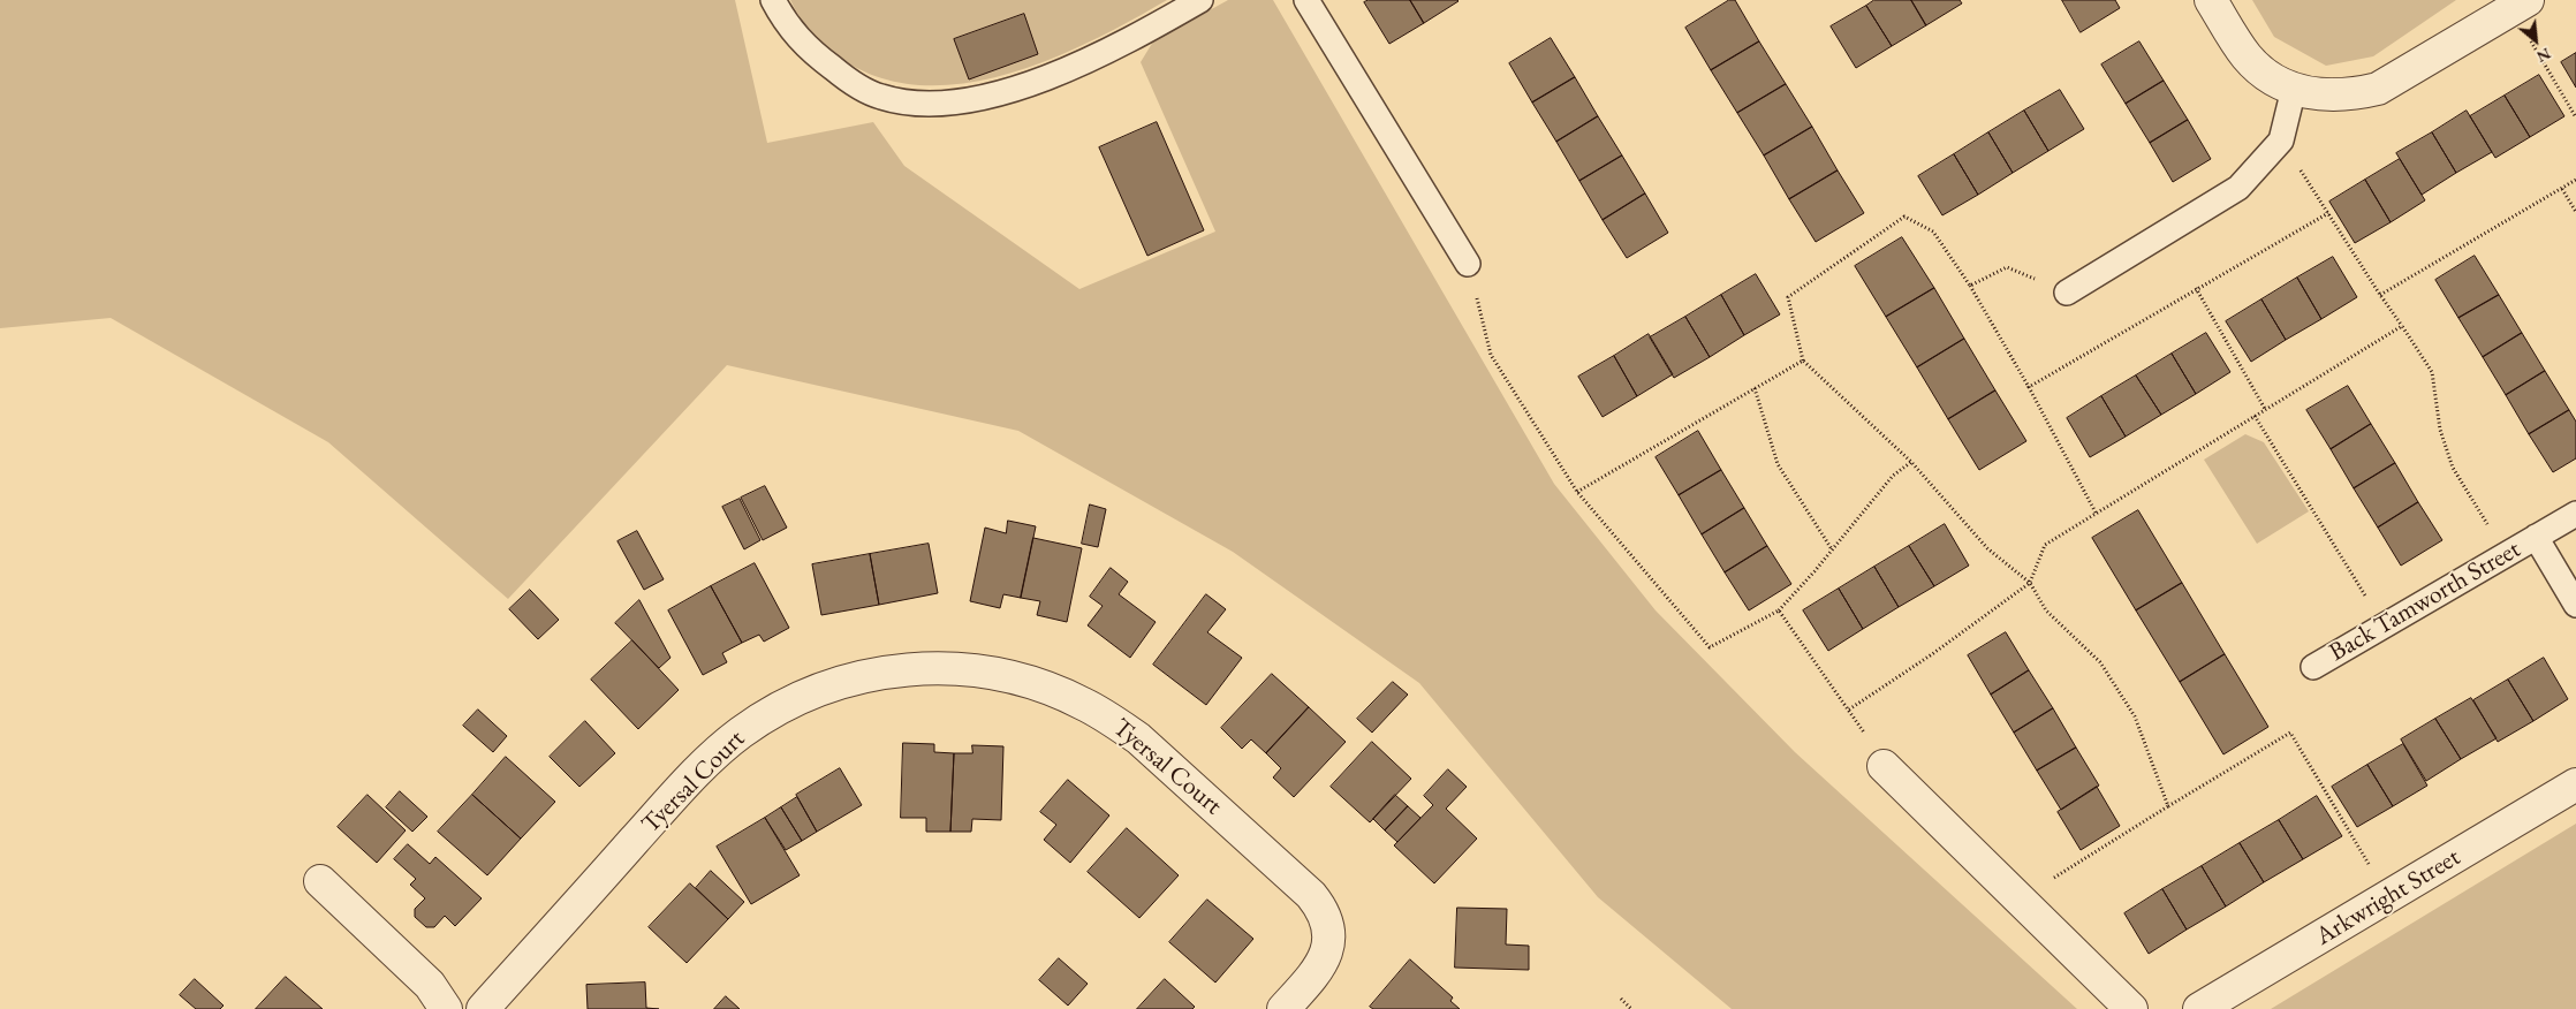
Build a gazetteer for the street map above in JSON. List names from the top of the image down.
{
  "streets": {
    "street": ["Tyersal Court", "Arkwright Street"],
    "lane": ["Back Tamworth Street"]
  },
  "north": "bottom right"
}
